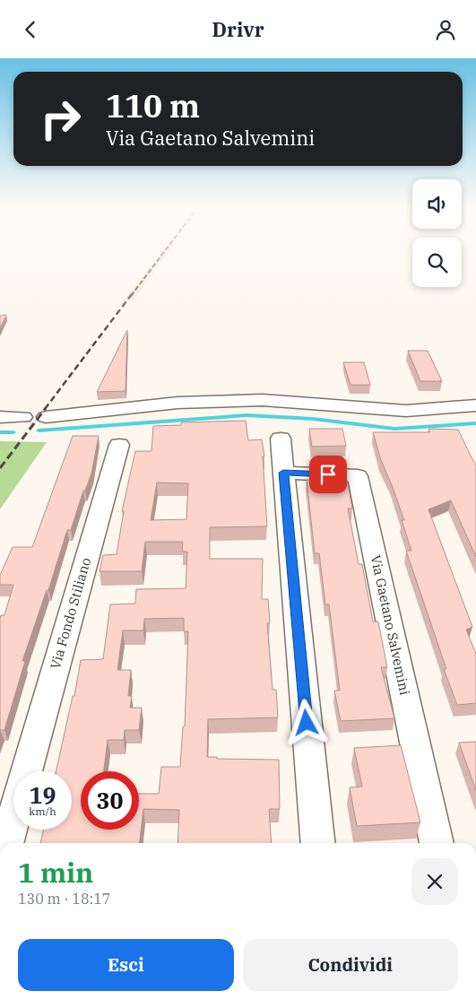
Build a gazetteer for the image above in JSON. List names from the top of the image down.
{
  "streets": {
    "street": ["Via Fondo Stiliano", "Via Gaetano Salvemini"]
  },
  "page": {
    "header": "Drivr",
    "turn": ["110 m", "Via Gaetano Salvemini"],
    "speed": "19 km/h",
    "limit": "30",
    "heading": ["1 min", "130 m · 18:17"],
    "buttons": ["Esci", "Condividi"]
  }
}
